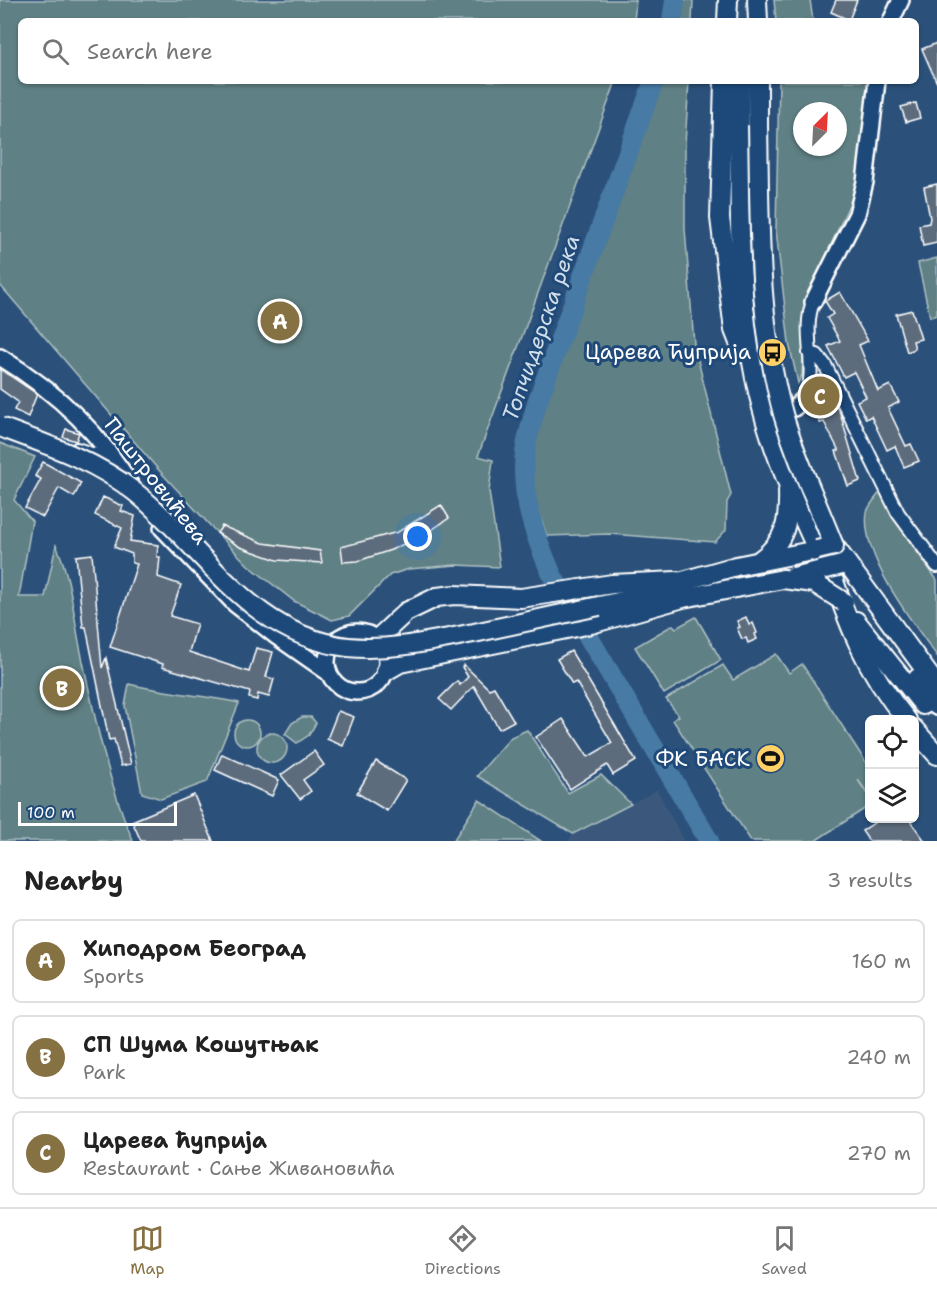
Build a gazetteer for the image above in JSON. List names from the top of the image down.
{
  "streets": {
    "street": ["Паштровићева"]
  },
  "water": ["Топчидерска река"],
  "places": {
    "bus stop": ["Царева Ћуприја"],
    "sports": ["ФК БАСК"]
  },
  "scale_bar": "100 m",
  "north": "top right",
  "page": {
    "search": "Search here",
    "pins": ["A", "C", "B"],
    "scale": "100 m",
    "heading": ["Nearby", "3 results"],
    "list": [
      {
        "mark": "A",
        "name": "Хиподром Београд",
        "note": "Sports",
        "value": "160 m"
      },
      {
        "mark": "B",
        "name": "СП Шума Кошутњак",
        "note": "Park",
        "value": "240 m"
      },
      {
        "mark": "C",
        "name": "Царева ћуприја",
        "note": "Restaurant · Сање Живановића",
        "value": "270 m"
      }
    ],
    "nav": ["Map", "Directions", "Saved"]
  }
}
